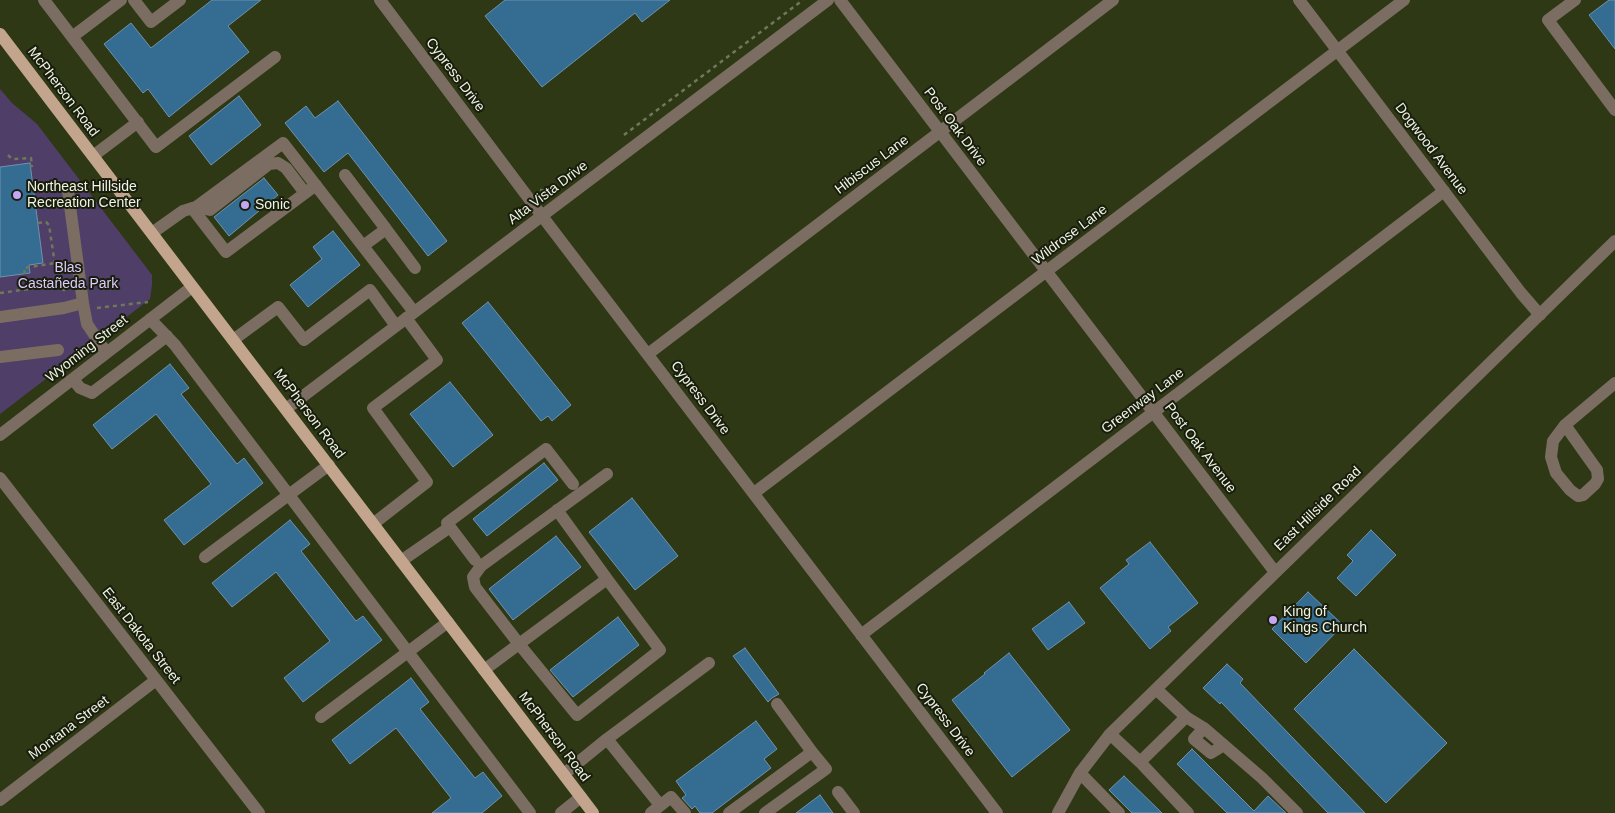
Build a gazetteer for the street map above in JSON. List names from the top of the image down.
{
  "streets": {
    "main road": ["McPherson Road"],
    "street": [
      "Cypress Drive",
      "Post Oak Drive",
      "Dogwood Avenue",
      "Hibiscus Lane",
      "Alta Vista Drive",
      "Wildrose Lane",
      "Wyoming Street",
      "Greenway Lane",
      "Post Oak Avenue",
      "East Hillside Road",
      "East Dakota Street",
      "Montana Street"
    ]
  },
  "crossings": [
    ["Cypress Drive", "Hibiscus Lane"],
    ["Cypress Drive", "Alta Vista Drive"],
    ["Cypress Drive", "Wildrose Lane"],
    ["Cypress Drive", "Greenway Lane"],
    ["McPherson Road", "Alta Vista Drive"],
    ["McPherson Road", "Wyoming Street"],
    ["Post Oak Drive", "Hibiscus Lane"],
    ["Post Oak Drive", "Wildrose Lane"],
    ["Post Oak Drive", "Post Oak Avenue"],
    ["Dogwood Avenue", "Wildrose Lane"],
    ["Dogwood Avenue", "Greenway Lane"],
    ["Dogwood Avenue", "East Hillside Road"],
    ["Wildrose Lane", "Post Oak Avenue"],
    ["Greenway Lane", "Post Oak Avenue"],
    ["Post Oak Avenue", "East Hillside Road"],
    ["East Dakota Street", "Montana Street"]
  ],
  "parks": ["Blas Castañeda Park"],
  "places": ["Northeast Hillside Recreation Center", "Sonic", "King of Kings Church"]
}
